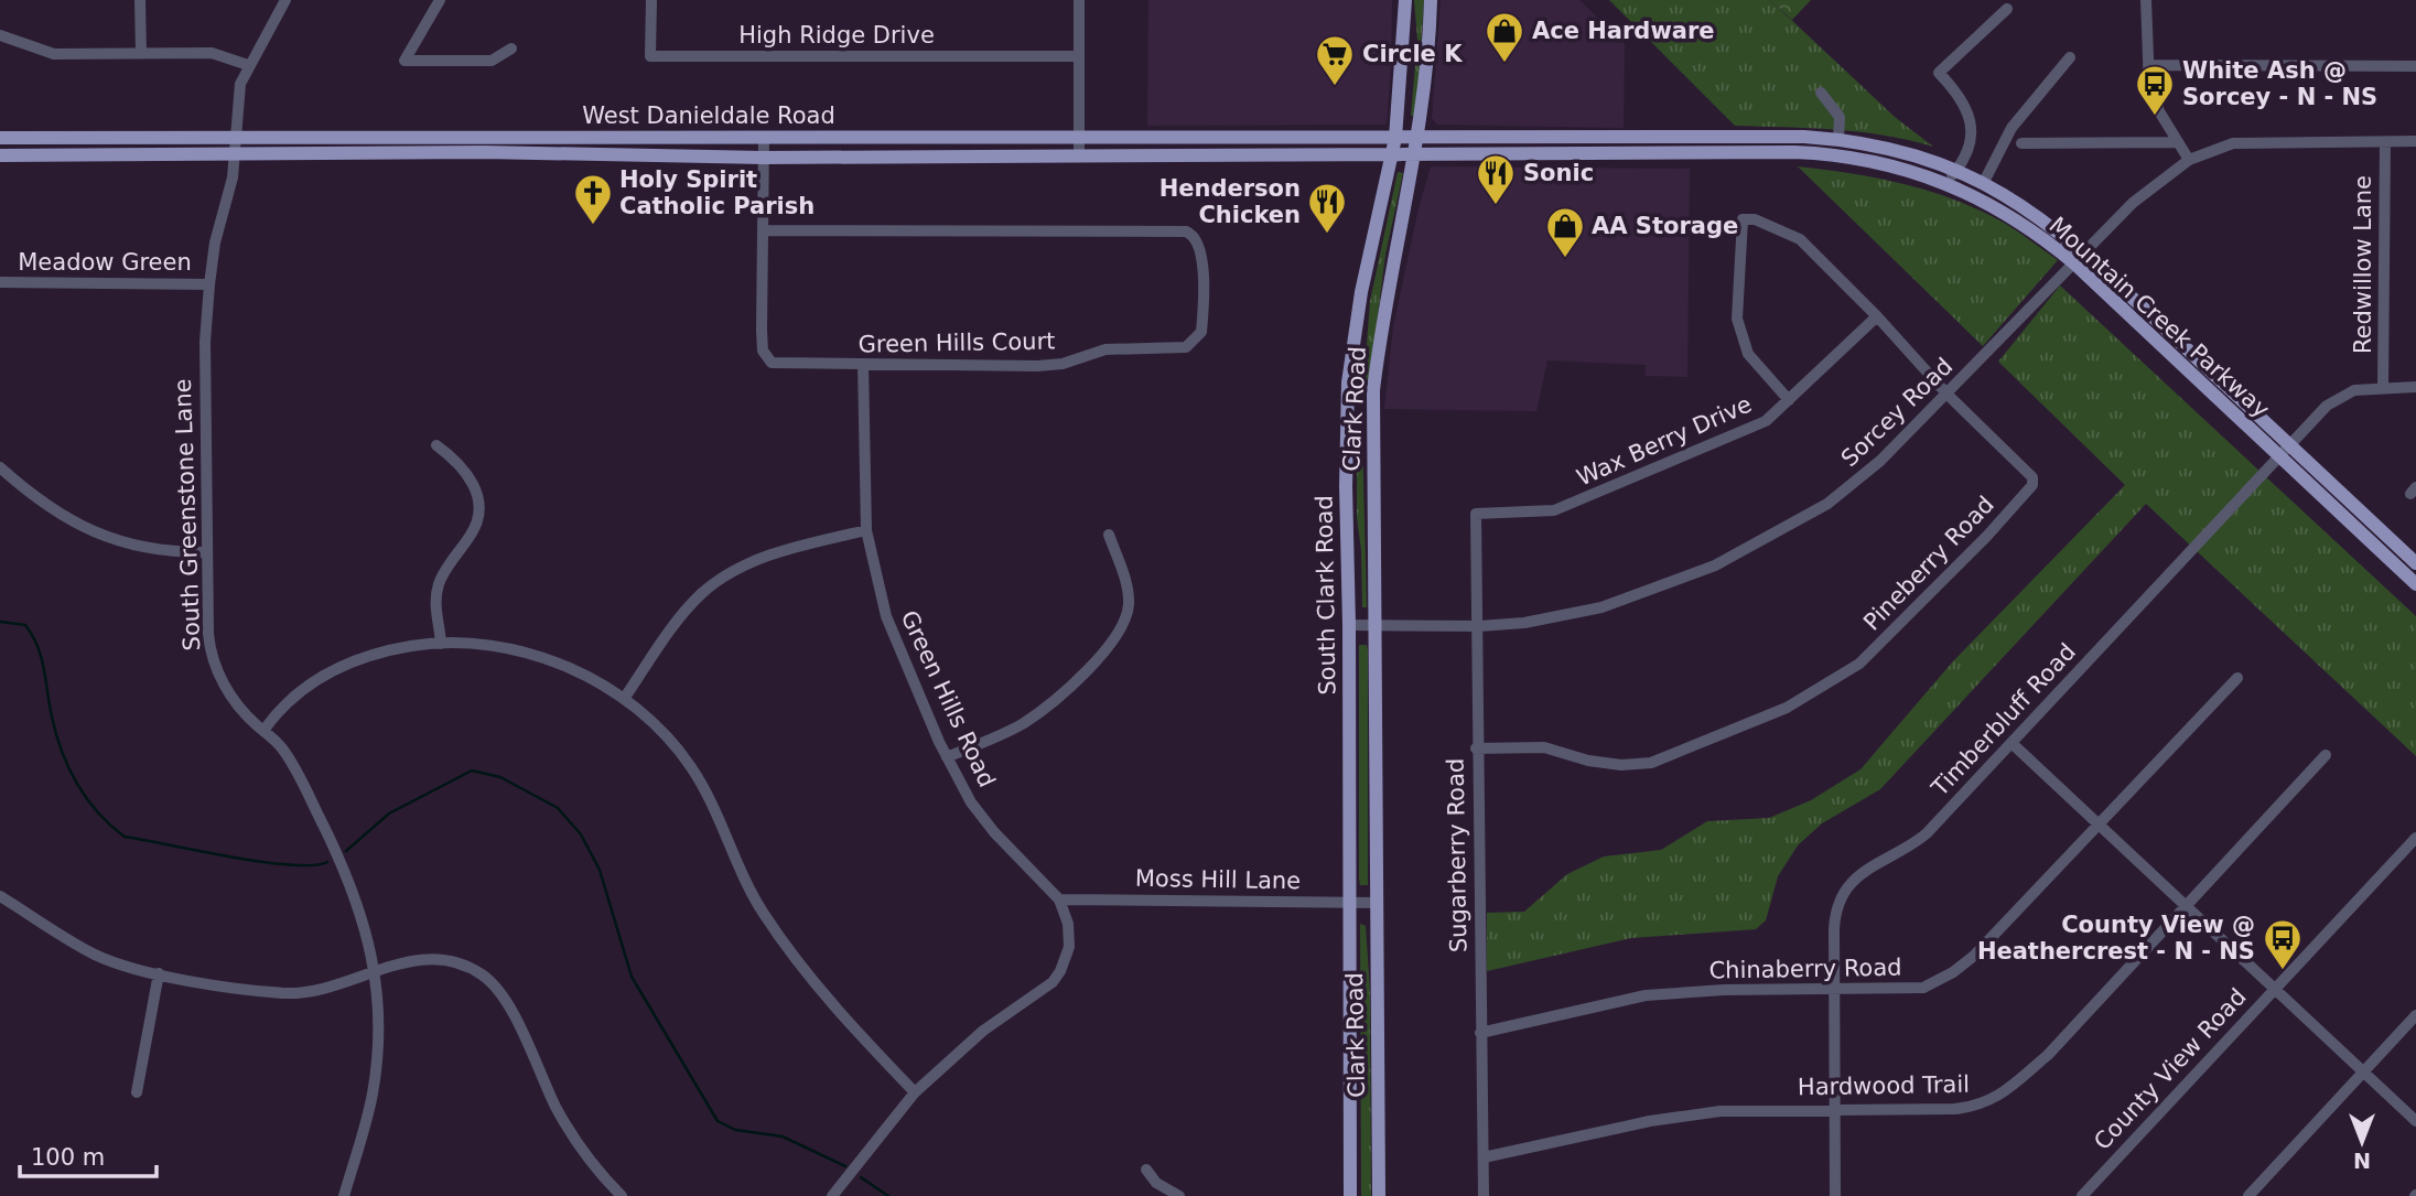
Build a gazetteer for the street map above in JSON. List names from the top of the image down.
{
  "streets": {
    "main road": [
      "West Danieldale Road",
      "Mountain Creek Parkway",
      "Clark Road",
      "South Clark Road"
    ],
    "street": [
      "High Ridge Drive",
      "Meadow Green",
      "Redwillow Lane",
      "Green Hills Court",
      "Sorcey Road",
      "Wax Berry Drive",
      "South Greenstone Lane",
      "Pineberry Road",
      "Green Hills Road",
      "Timberbluff Road",
      "Sugarberry Road",
      "Moss Hill Lane",
      "Chinaberry Road",
      "County View Road",
      "Hardwood Trail"
    ]
  },
  "crossings": [
    ["West Danieldale Road", "Mountain Creek Parkway"],
    ["West Danieldale Road", "Green Hills Court"],
    ["West Danieldale Road", "Clark Road"],
    ["West Danieldale Road", "South Greenstone Lane"],
    ["West Danieldale Road", "South Clark Road"],
    ["Meadow Green", "South Greenstone Lane"],
    ["Redwillow Lane", "Sorcey Road"],
    ["Redwillow Lane", "Timberbluff Road"],
    ["Mountain Creek Parkway", "Clark Road"],
    ["Mountain Creek Parkway", "Sorcey Road"],
    ["Mountain Creek Parkway", "Timberbluff Road"],
    ["Green Hills Court", "Green Hills Road"],
    ["Clark Road", "Sorcey Road"],
    ["Clark Road", "Moss Hill Lane"],
    ["Sorcey Road", "Pineberry Road"],
    ["Sorcey Road", "South Clark Road"],
    ["Sorcey Road", "Sugarberry Road"],
    ["Wax Berry Drive", "Pineberry Road"],
    ["Wax Berry Drive", "Sugarberry Road"],
    ["Pineberry Road", "Sugarberry Road"],
    ["South Clark Road", "Moss Hill Lane"],
    ["Green Hills Road", "Moss Hill Lane"],
    ["Timberbluff Road", "Chinaberry Road"],
    ["Timberbluff Road", "Hardwood Trail"],
    ["Sugarberry Road", "Chinaberry Road"],
    ["Sugarberry Road", "Hardwood Trail"]
  ],
  "places": {
    "shop": ["Ace Hardware", "AA Storage"],
    "supermarket": ["Circle K"],
    "bus stop": ["White Ash @ Sorcey - N - NS", "County View @ Heathercrest - N - NS"],
    "restaurant": ["Sonic", "Henderson Chicken"],
    "church": ["Holy Spirit Catholic Parish"]
  },
  "scale_bar": "100 m",
  "north": "bottom"
}
